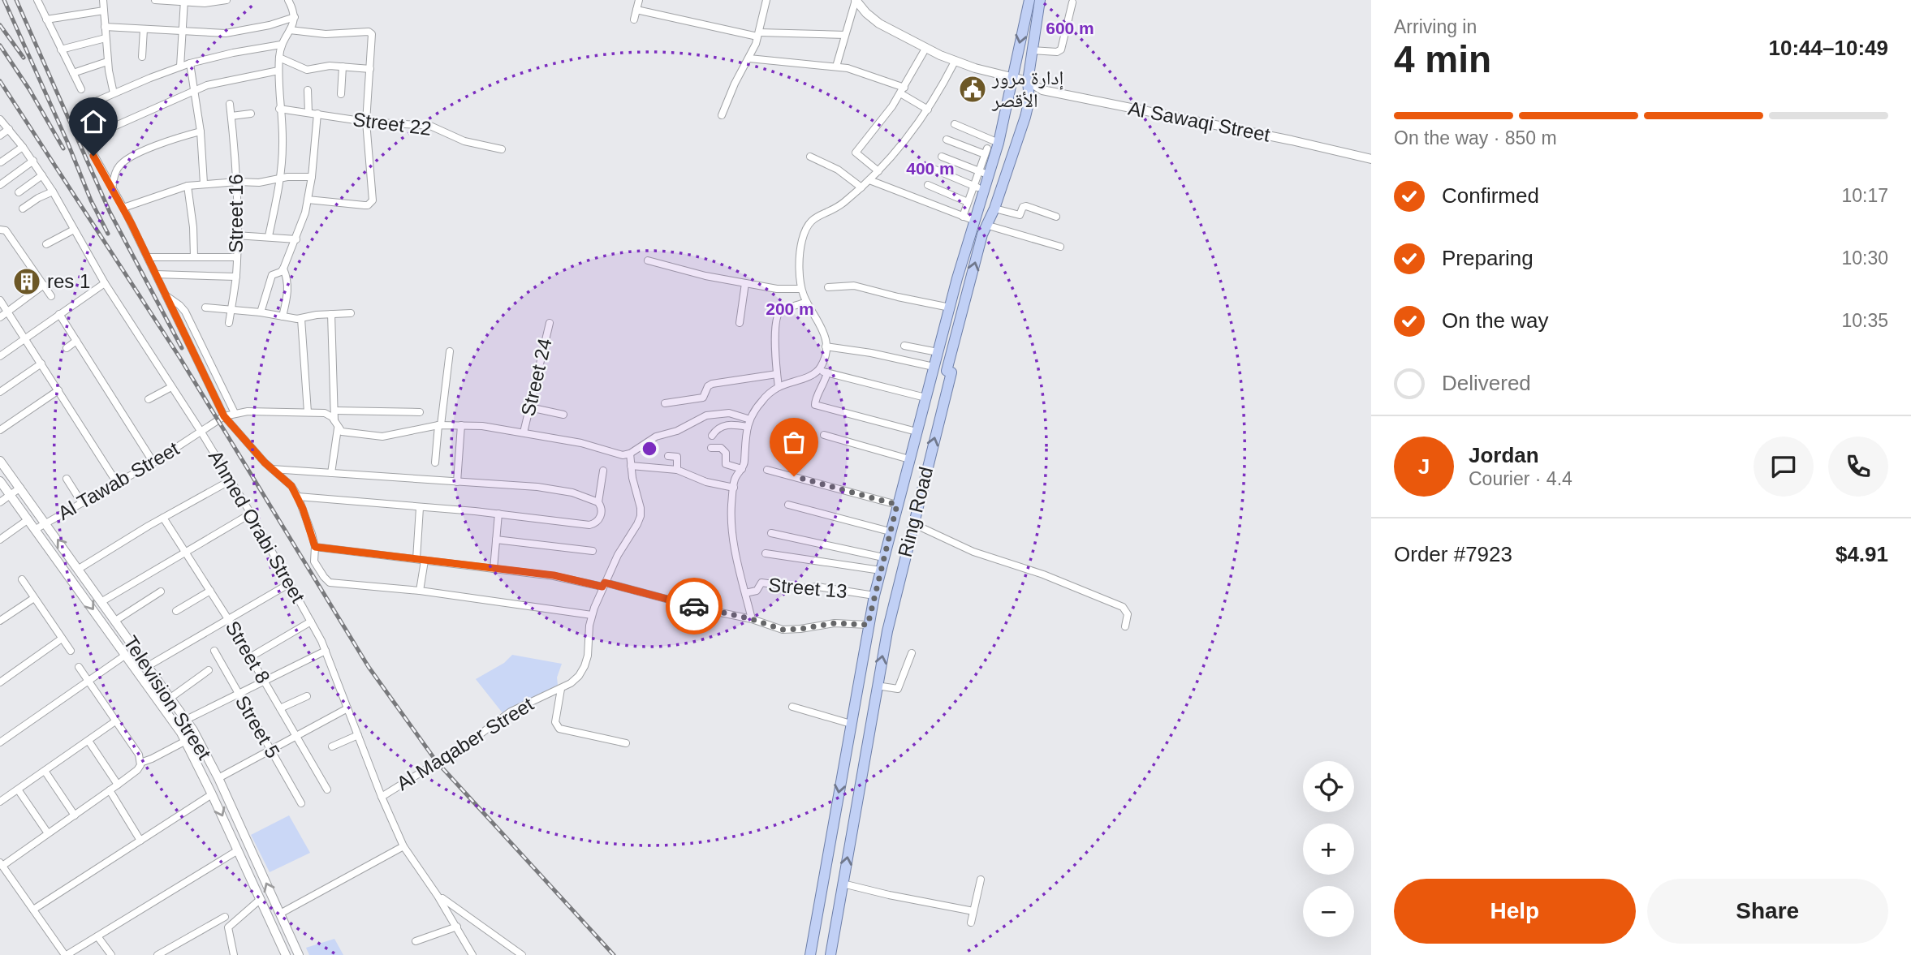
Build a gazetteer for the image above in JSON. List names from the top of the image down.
{
  "streets": {
    "main road": ["Al Sawaqi Street", "Ring Road", "Television Street"],
    "street": [
      "Street 22",
      "Street 16",
      "Street 24",
      "Al Tawab Street",
      "Ahmed Orabi Street",
      "Street 13",
      "Street 8",
      "Street 5",
      "Al Maqaber Street"
    ]
  },
  "crossings": [
    ["Al Sawaqi Street", "Ring Road"],
    ["Al Tawab Street", "Ahmed Orabi Street"],
    ["Al Tawab Street", "Television Street"],
    ["Ring Road", "Street 13"],
    ["Ahmed Orabi Street", "Al Maqaber Street"]
  ],
  "places": {
    "public building": ["إدارة مرور الأقصر"],
    "building": ["res 1"]
  },
  "page": {
    "heading": ["4 min", "Arriving in", "10:44–10:49"],
    "panel": [
      "Jordan",
      "Courier · 4.4",
      "Order #7923",
      "$4.91"
    ],
    "bar": "On the way · 850 m",
    "list": [
      ["Confirmed", "10:17"],
      ["Preparing", "10:30"],
      ["On the way", "10:35"],
      "Delivered"
    ],
    "round": "J",
    "map_buttons": ["+", "−"],
    "buttons": ["Help", "Share"]
  },
  "rings": ["600 m", "400 m", "200 m"]
}
